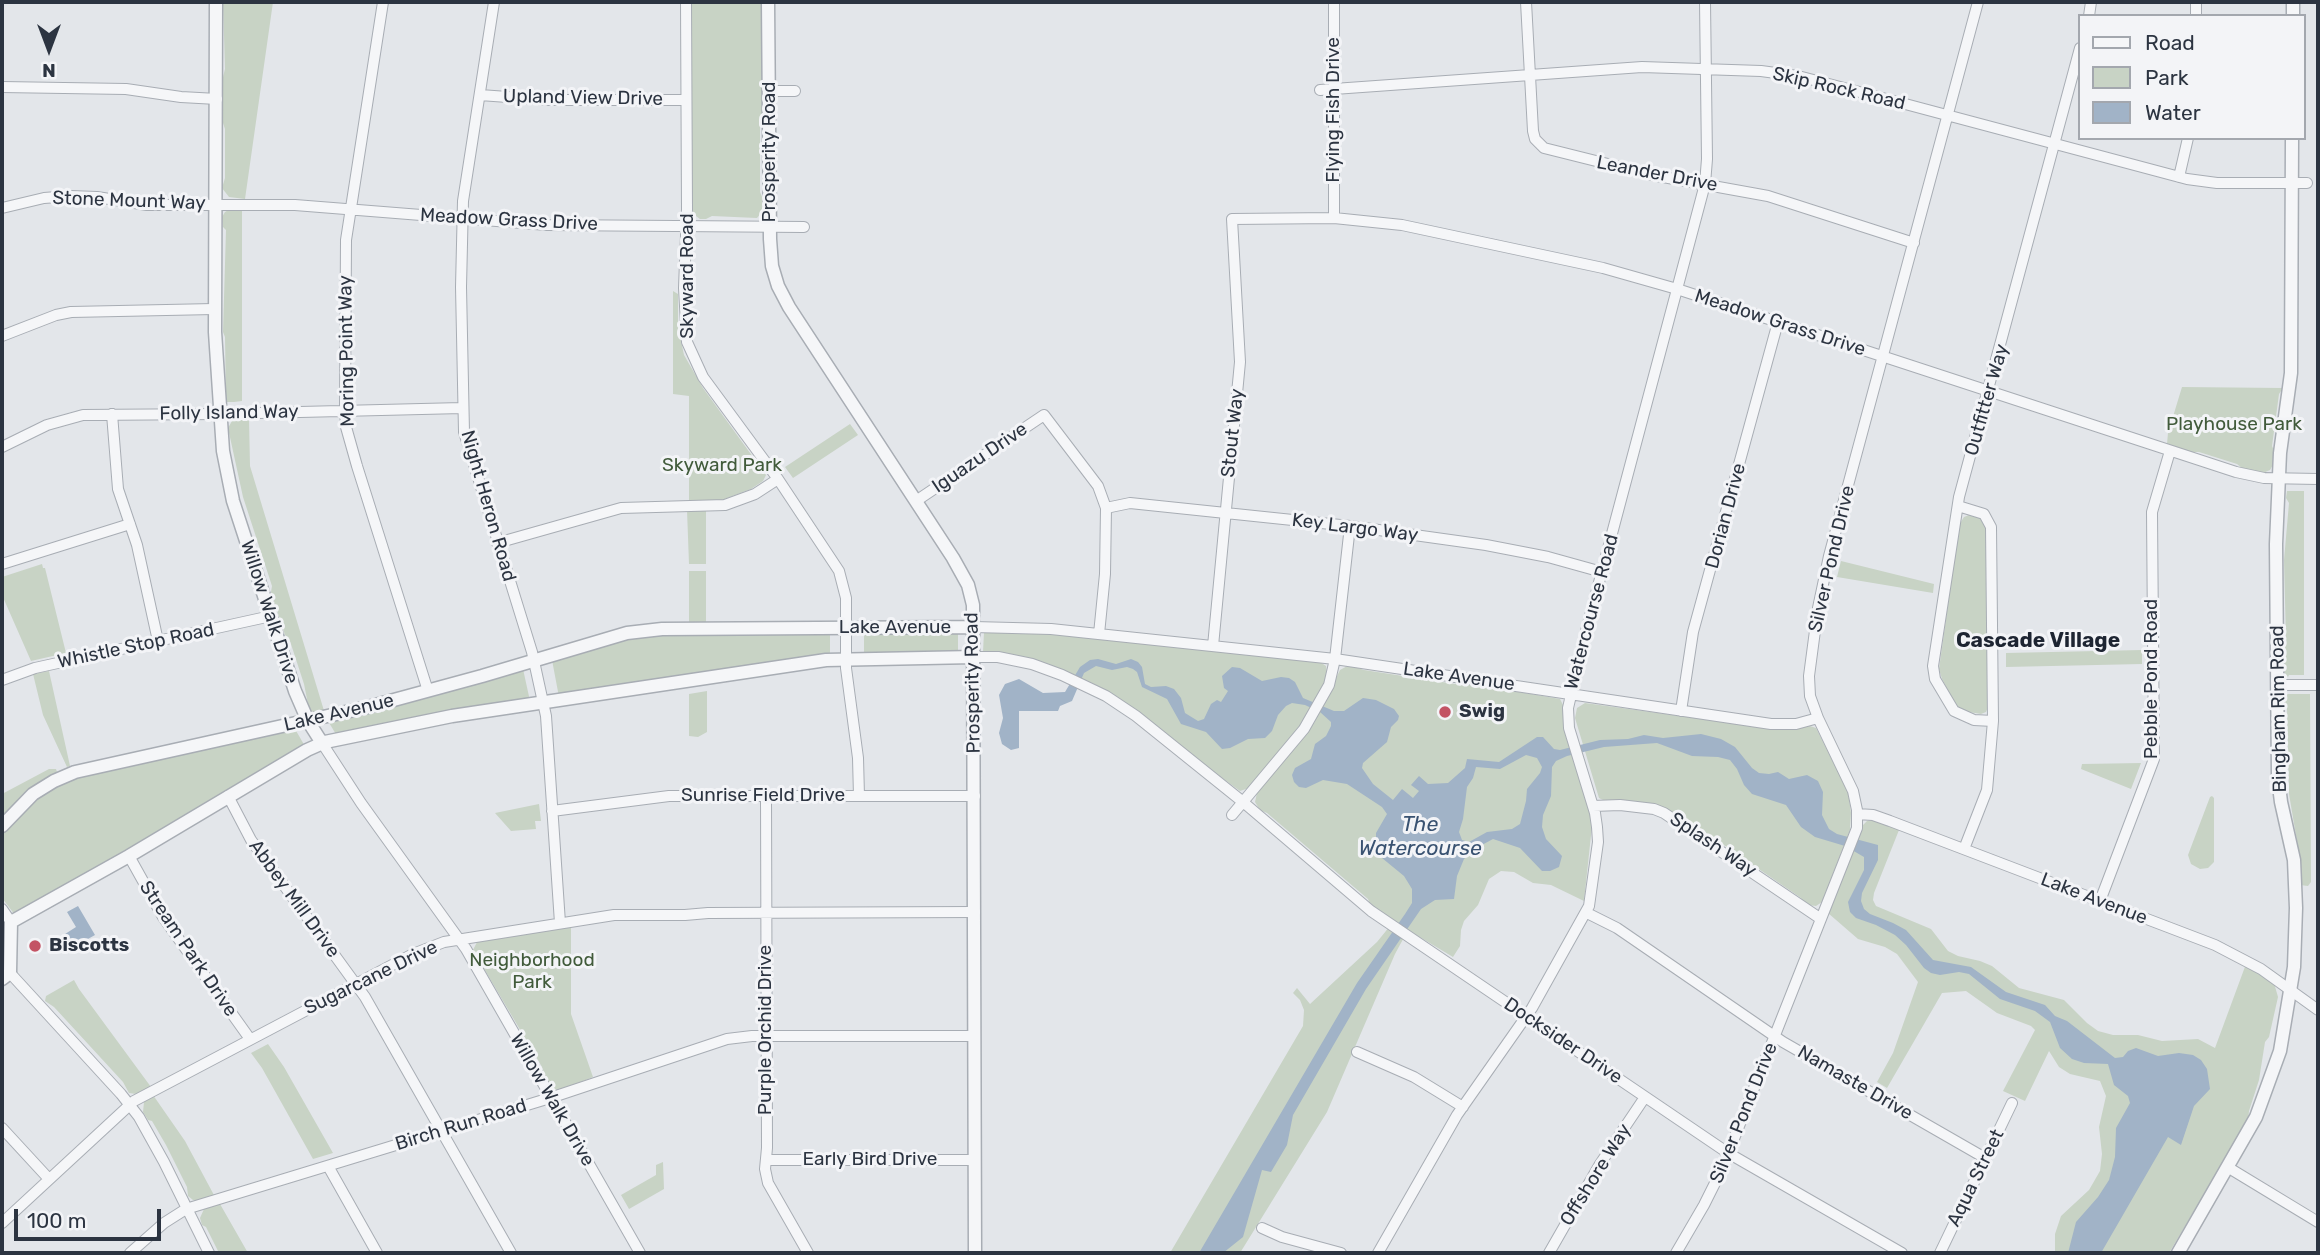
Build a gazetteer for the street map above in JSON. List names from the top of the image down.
{
  "streets": {
    "street": [
      "Skip Rock Road",
      "Upland View Drive",
      "Flying Fish Drive",
      "Prosperity Road",
      "Leander Drive",
      "Stone Mount Way",
      "Meadow Grass Drive",
      "Skyward Road",
      "Moring Point Way",
      "Outfitter Way",
      "Folly Island Way",
      "Stout Way",
      "Iguazu Drive",
      "Night Heron Road",
      "Dorian Drive",
      "Key Largo Way",
      "Silver Pond Drive",
      "Willow Walk Drive",
      "Watercourse Road",
      "Lake Avenue",
      "Whistle Stop Road",
      "Pebble Pond Road",
      "Bingham Rim Road",
      "Sunrise Field Drive",
      "Splash Way",
      "Abbey Mill Drive",
      "Stream Park Drive",
      "Sugarcane Drive",
      "Purple Orchid Drive",
      "Docksider Drive",
      "Namaste Drive",
      "Birch Run Road",
      "Early Bird Drive",
      "Offshore Way",
      "Aqua Street"
    ]
  },
  "crossings": [
    ["Skip Rock Road", "Flying Fish Drive"],
    ["Skip Rock Road", "Leander Drive"],
    ["Skip Rock Road", "Outfitter Way"],
    ["Skip Rock Road", "Silver Pond Drive"],
    ["Skip Rock Road", "Watercourse Road"],
    ["Skip Rock Road", "Bingham Rim Road"],
    ["Upland View Drive", "Skyward Road"],
    ["Upland View Drive", "Night Heron Road"],
    ["Flying Fish Drive", "Meadow Grass Drive"],
    ["Prosperity Road", "Meadow Grass Drive"],
    ["Prosperity Road", "Iguazu Drive"],
    ["Prosperity Road", "Lake Avenue"],
    ["Prosperity Road", "Sunrise Field Drive"],
    ["Prosperity Road", "Sugarcane Drive"],
    ["Prosperity Road", "Birch Run Road"],
    ["Prosperity Road", "Early Bird Drive"],
    ["Leander Drive", "Silver Pond Drive"],
    ["Leander Drive", "Watercourse Road"],
    ["Stone Mount Way", "Meadow Grass Drive"],
    ["Stone Mount Way", "Willow Walk Drive"],
    ["Meadow Grass Drive", "Skyward Road"],
    ["Meadow Grass Drive", "Moring Point Way"],
    ["Meadow Grass Drive", "Outfitter Way"],
    ["Meadow Grass Drive", "Stout Way"],
    ["Meadow Grass Drive", "Night Heron Road"],
    ["Meadow Grass Drive", "Dorian Drive"],
    ["Meadow Grass Drive", "Silver Pond Drive"],
    ["Meadow Grass Drive", "Willow Walk Drive"],
    ["Meadow Grass Drive", "Watercourse Road"],
    ["Meadow Grass Drive", "Pebble Pond Road"],
    ["Meadow Grass Drive", "Bingham Rim Road"],
    ["Skyward Road", "Lake Avenue"],
    ["Skyward Road", "Sunrise Field Drive"],
    ["Moring Point Way", "Folly Island Way"],
    ["Moring Point Way", "Lake Avenue"],
    ["Folly Island Way", "Night Heron Road"],
    ["Folly Island Way", "Willow Walk Drive"],
    ["Stout Way", "Key Largo Way"],
    ["Stout Way", "Lake Avenue"],
    ["Iguazu Drive", "Key Largo Way"],
    ["Night Heron Road", "Lake Avenue"],
    ["Night Heron Road", "Sunrise Field Drive"],
    ["Night Heron Road", "Sugarcane Drive"],
    ["Dorian Drive", "Lake Avenue"],
    ["Key Largo Way", "Watercourse Road"],
    ["Silver Pond Drive", "Lake Avenue"],
    ["Silver Pond Drive", "Splash Way"],
    ["Silver Pond Drive", "Docksider Drive"],
    ["Silver Pond Drive", "Namaste Drive"],
    ["Willow Walk Drive", "Lake Avenue"],
    ["Willow Walk Drive", "Whistle Stop Road"],
    ["Willow Walk Drive", "Sugarcane Drive"],
    ["Willow Walk Drive", "Birch Run Road"],
    ["Watercourse Road", "Lake Avenue"],
    ["Watercourse Road", "Splash Way"],
    ["Watercourse Road", "Docksider Drive"],
    ["Watercourse Road", "Namaste Drive"],
    ["Lake Avenue", "Pebble Pond Road"],
    ["Lake Avenue", "Bingham Rim Road"],
    ["Lake Avenue", "Abbey Mill Drive"],
    ["Lake Avenue", "Stream Park Drive"],
    ["Lake Avenue", "Docksider Drive"],
    ["Sunrise Field Drive", "Purple Orchid Drive"],
    ["Abbey Mill Drive", "Sugarcane Drive"],
    ["Abbey Mill Drive", "Birch Run Road"],
    ["Stream Park Drive", "Sugarcane Drive"],
    ["Sugarcane Drive", "Purple Orchid Drive"],
    ["Purple Orchid Drive", "Birch Run Road"],
    ["Purple Orchid Drive", "Early Bird Drive"],
    ["Docksider Drive", "Offshore Way"],
    ["Namaste Drive", "Aqua Street"]
  ],
  "districts": ["Cascade Village"],
  "water": ["The Watercourse"],
  "parks": ["Playhouse Park", "Skyward Park", "Neighborhood Park"],
  "places": ["Swig", "Biscotts"],
  "legend": ["Road", "Park", "Water"],
  "scale_bar": "100 m",
  "north": "bottom"
}
